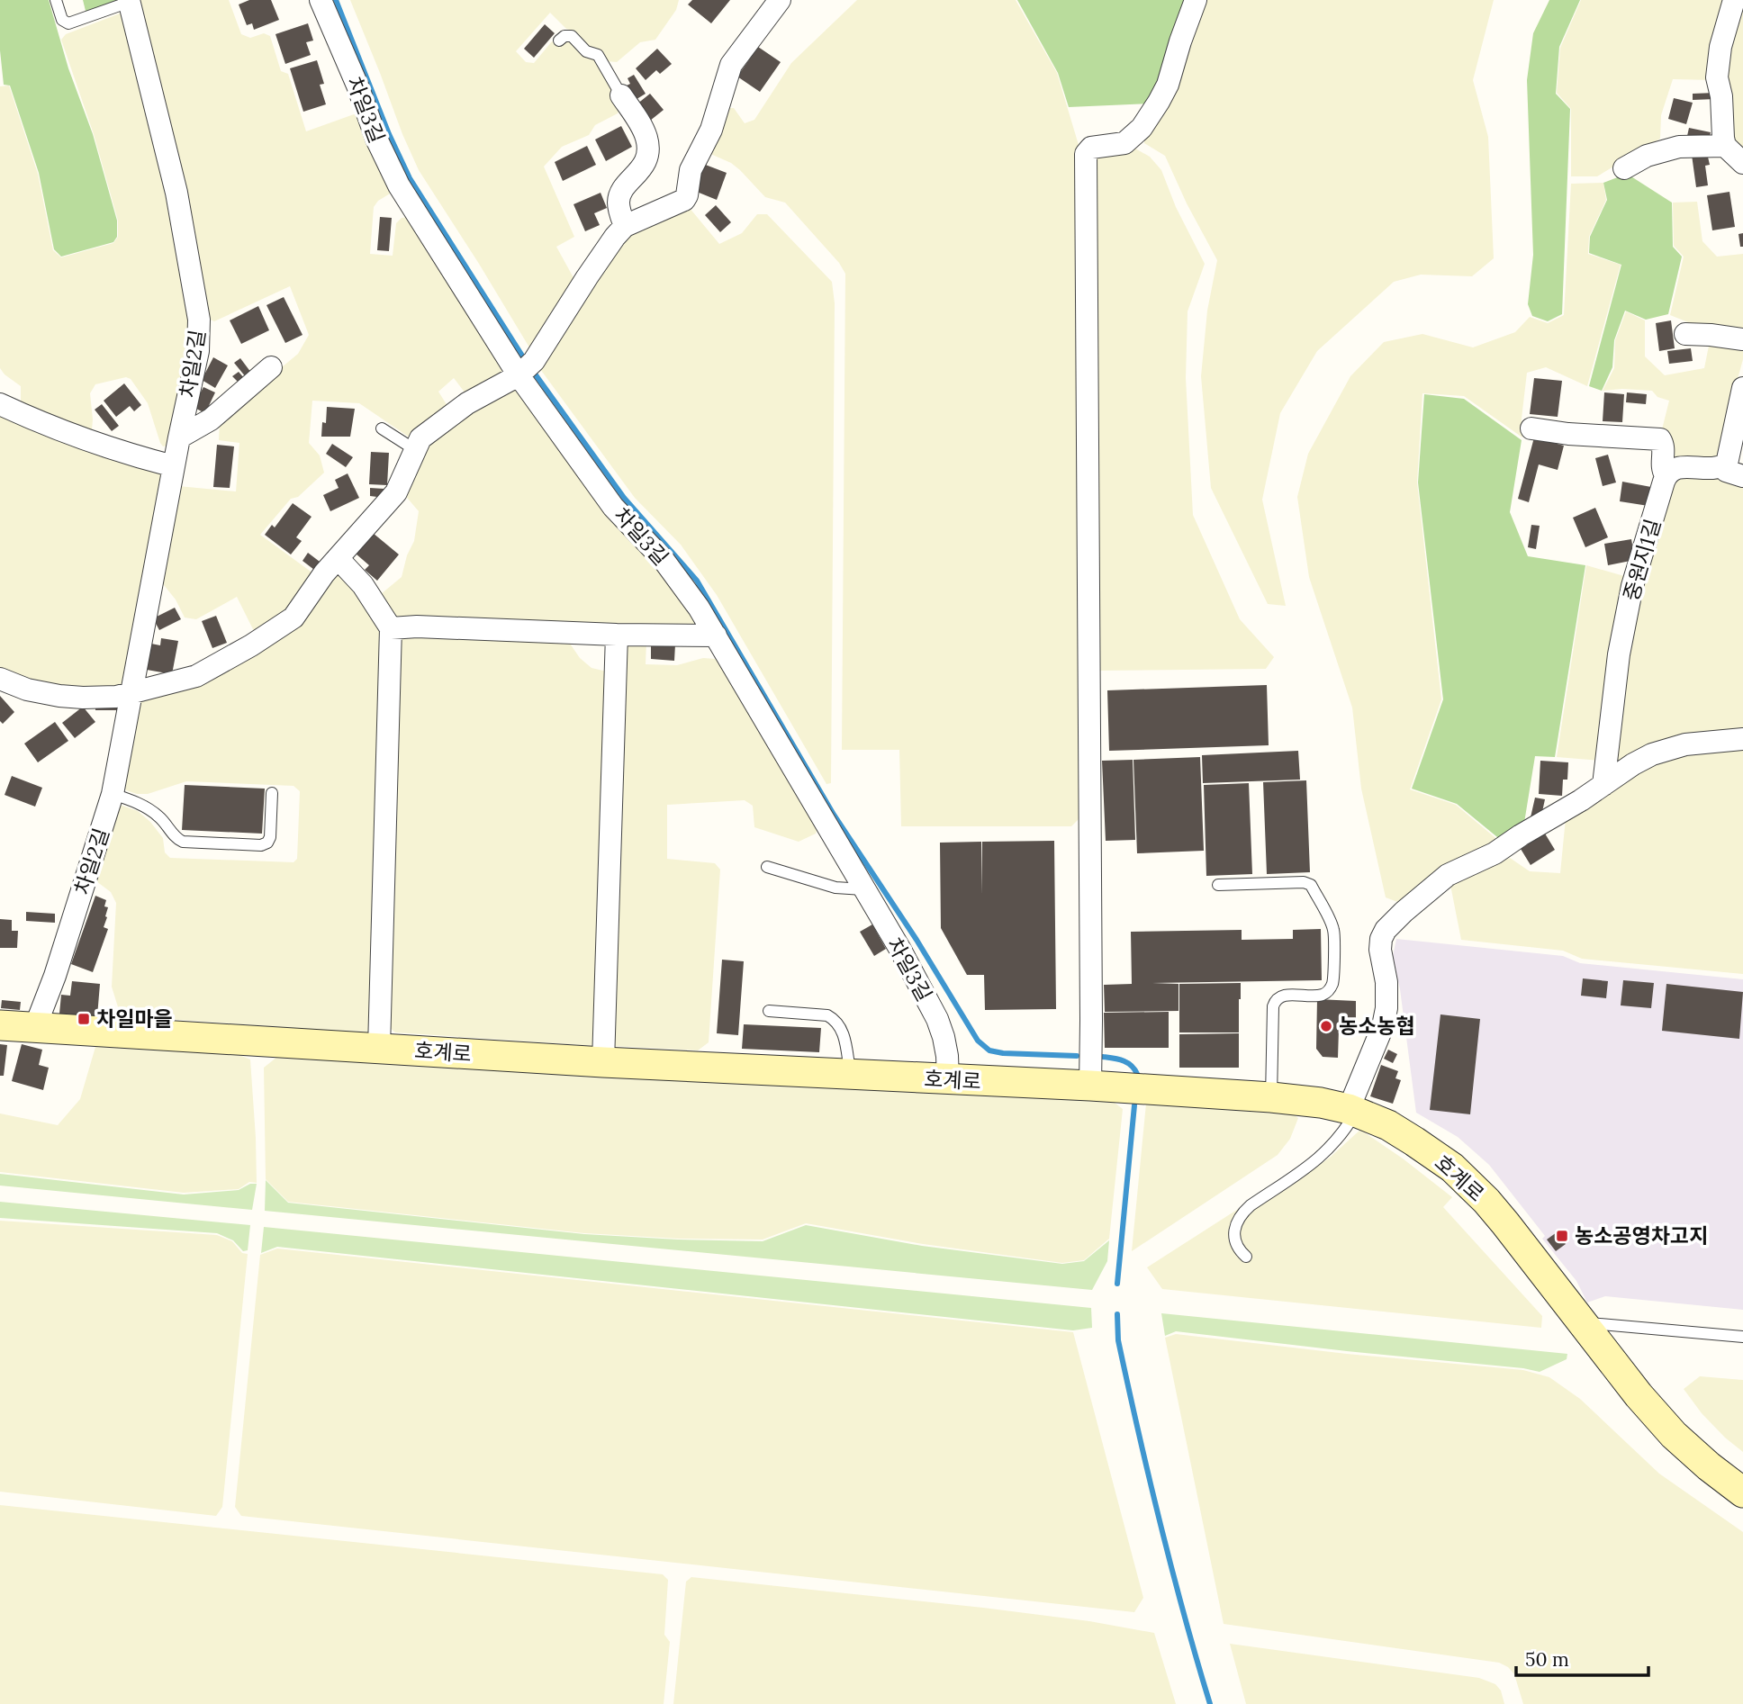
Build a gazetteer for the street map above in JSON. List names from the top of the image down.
{
  "streets": {
    "street": [
      "차일3길",
      "차일2길",
      "중원지1길",
      "호계로"
    ]
  },
  "crossings": [
    ["차일3길", "호계로"],
    ["차일2길", "호계로"]
  ],
  "places": {
    "transit": ["차일마을", "농소공영차고지"],
    "other": ["농소농협"]
  },
  "scale_bar": "50 m"
}
